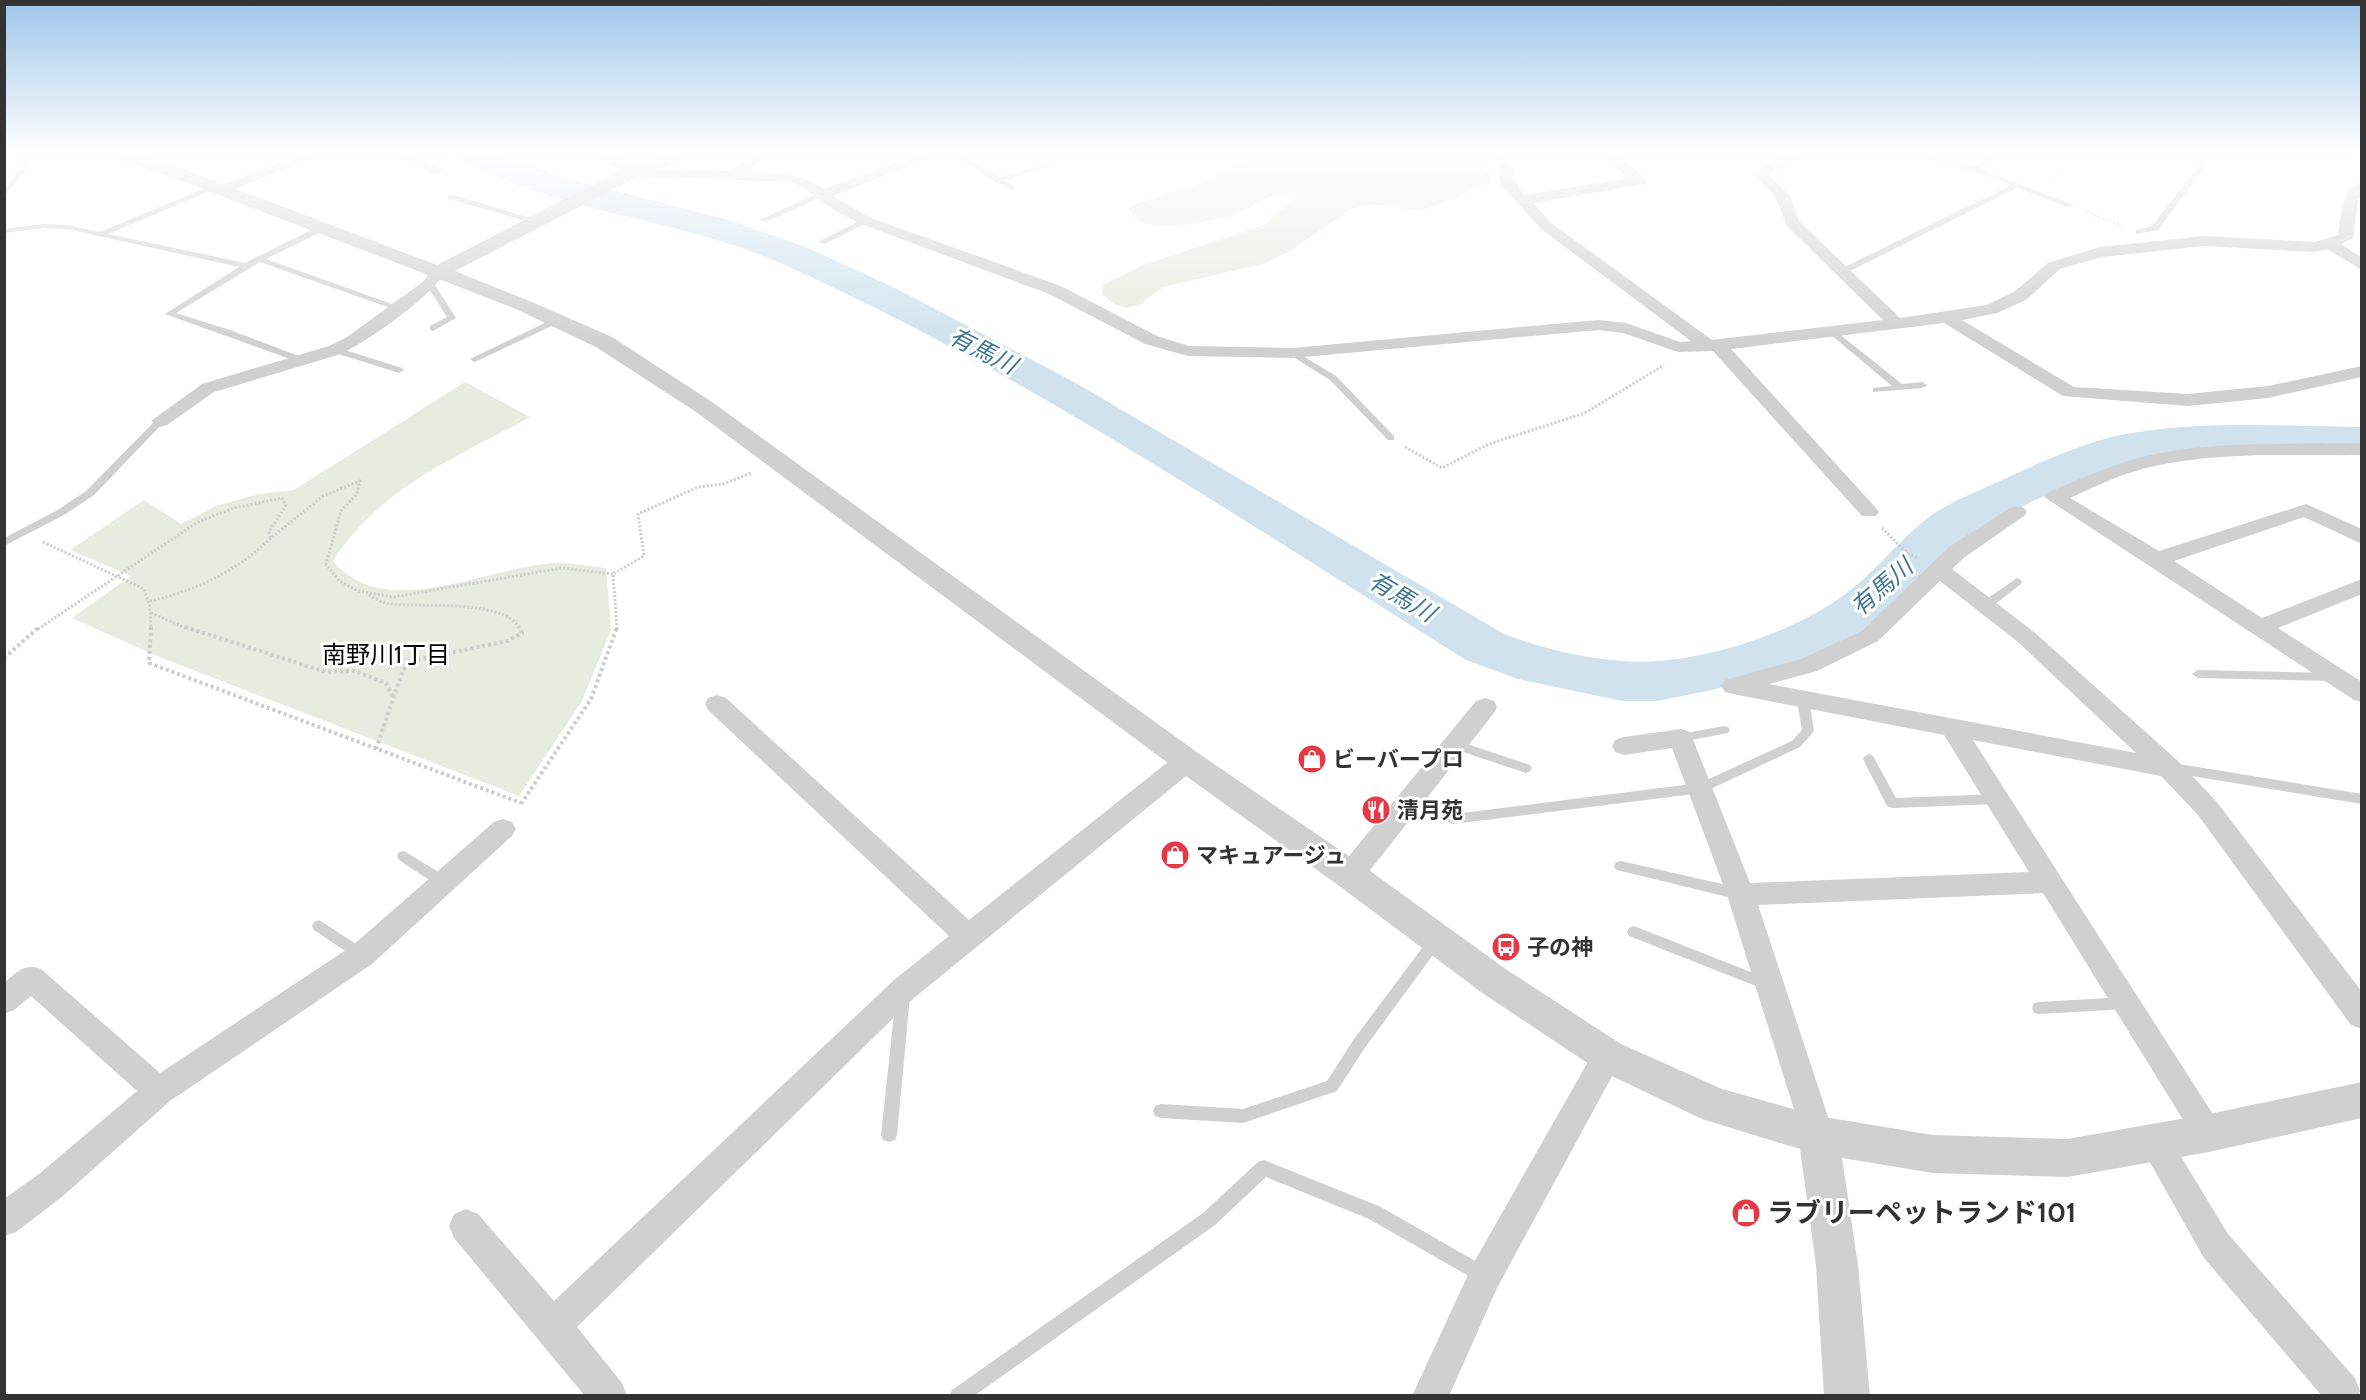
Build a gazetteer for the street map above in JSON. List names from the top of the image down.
{
  "districts": ["南野川1丁目"],
  "water": ["有馬川"],
  "places": {
    "shop": ["ビーバープロ", "マキュアージュ", "ラブリーペットランド101"],
    "restaurant": ["清月苑"],
    "bus stop": ["子の神"]
  }
}
